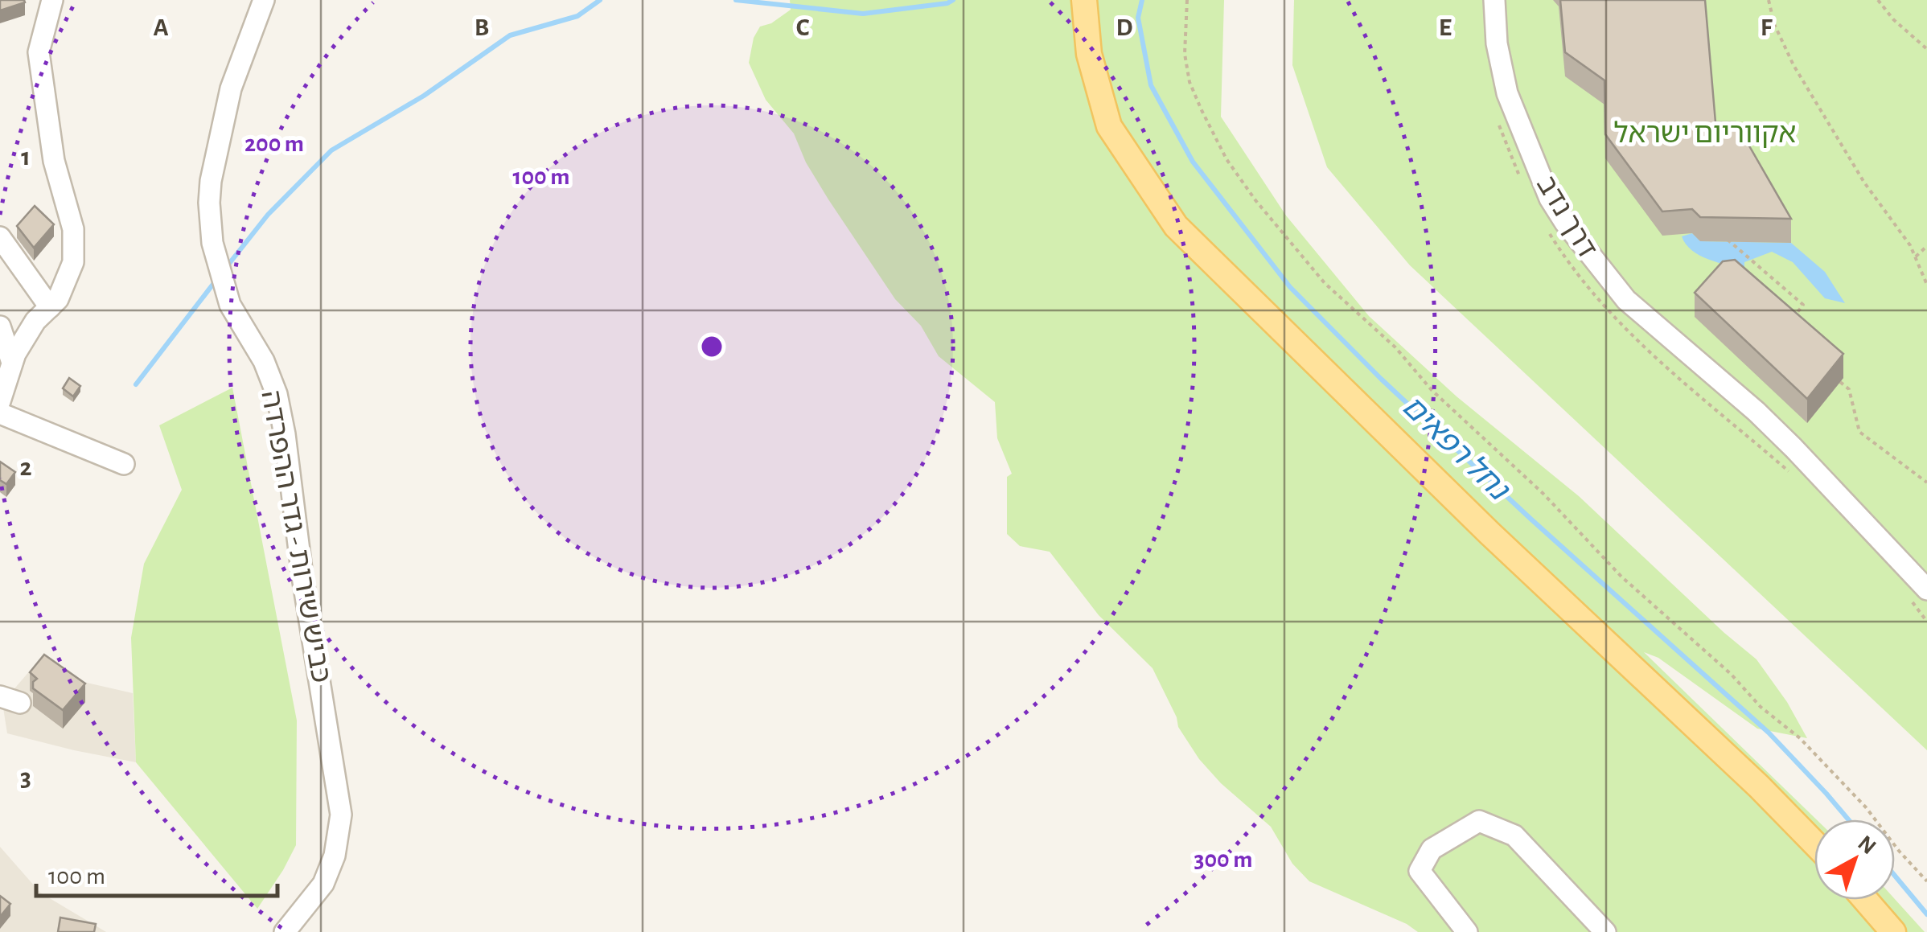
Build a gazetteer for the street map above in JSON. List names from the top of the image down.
{
  "streets": {
    "street": ["דרך נדב", "כביש שירות - גדר ההפרדה"]
  },
  "water": ["נחל רפאים"],
  "parks": ["אקווריום ישראל"],
  "scale_bar": "100 m",
  "north": "top right",
  "grid": {
    "columns": [
      "A",
      "B",
      "C",
      "D",
      "E",
      "F"
    ],
    "rows": ["1", "2", "3"]
  },
  "rings": ["200 m", "100 m", "300 m"]
}
